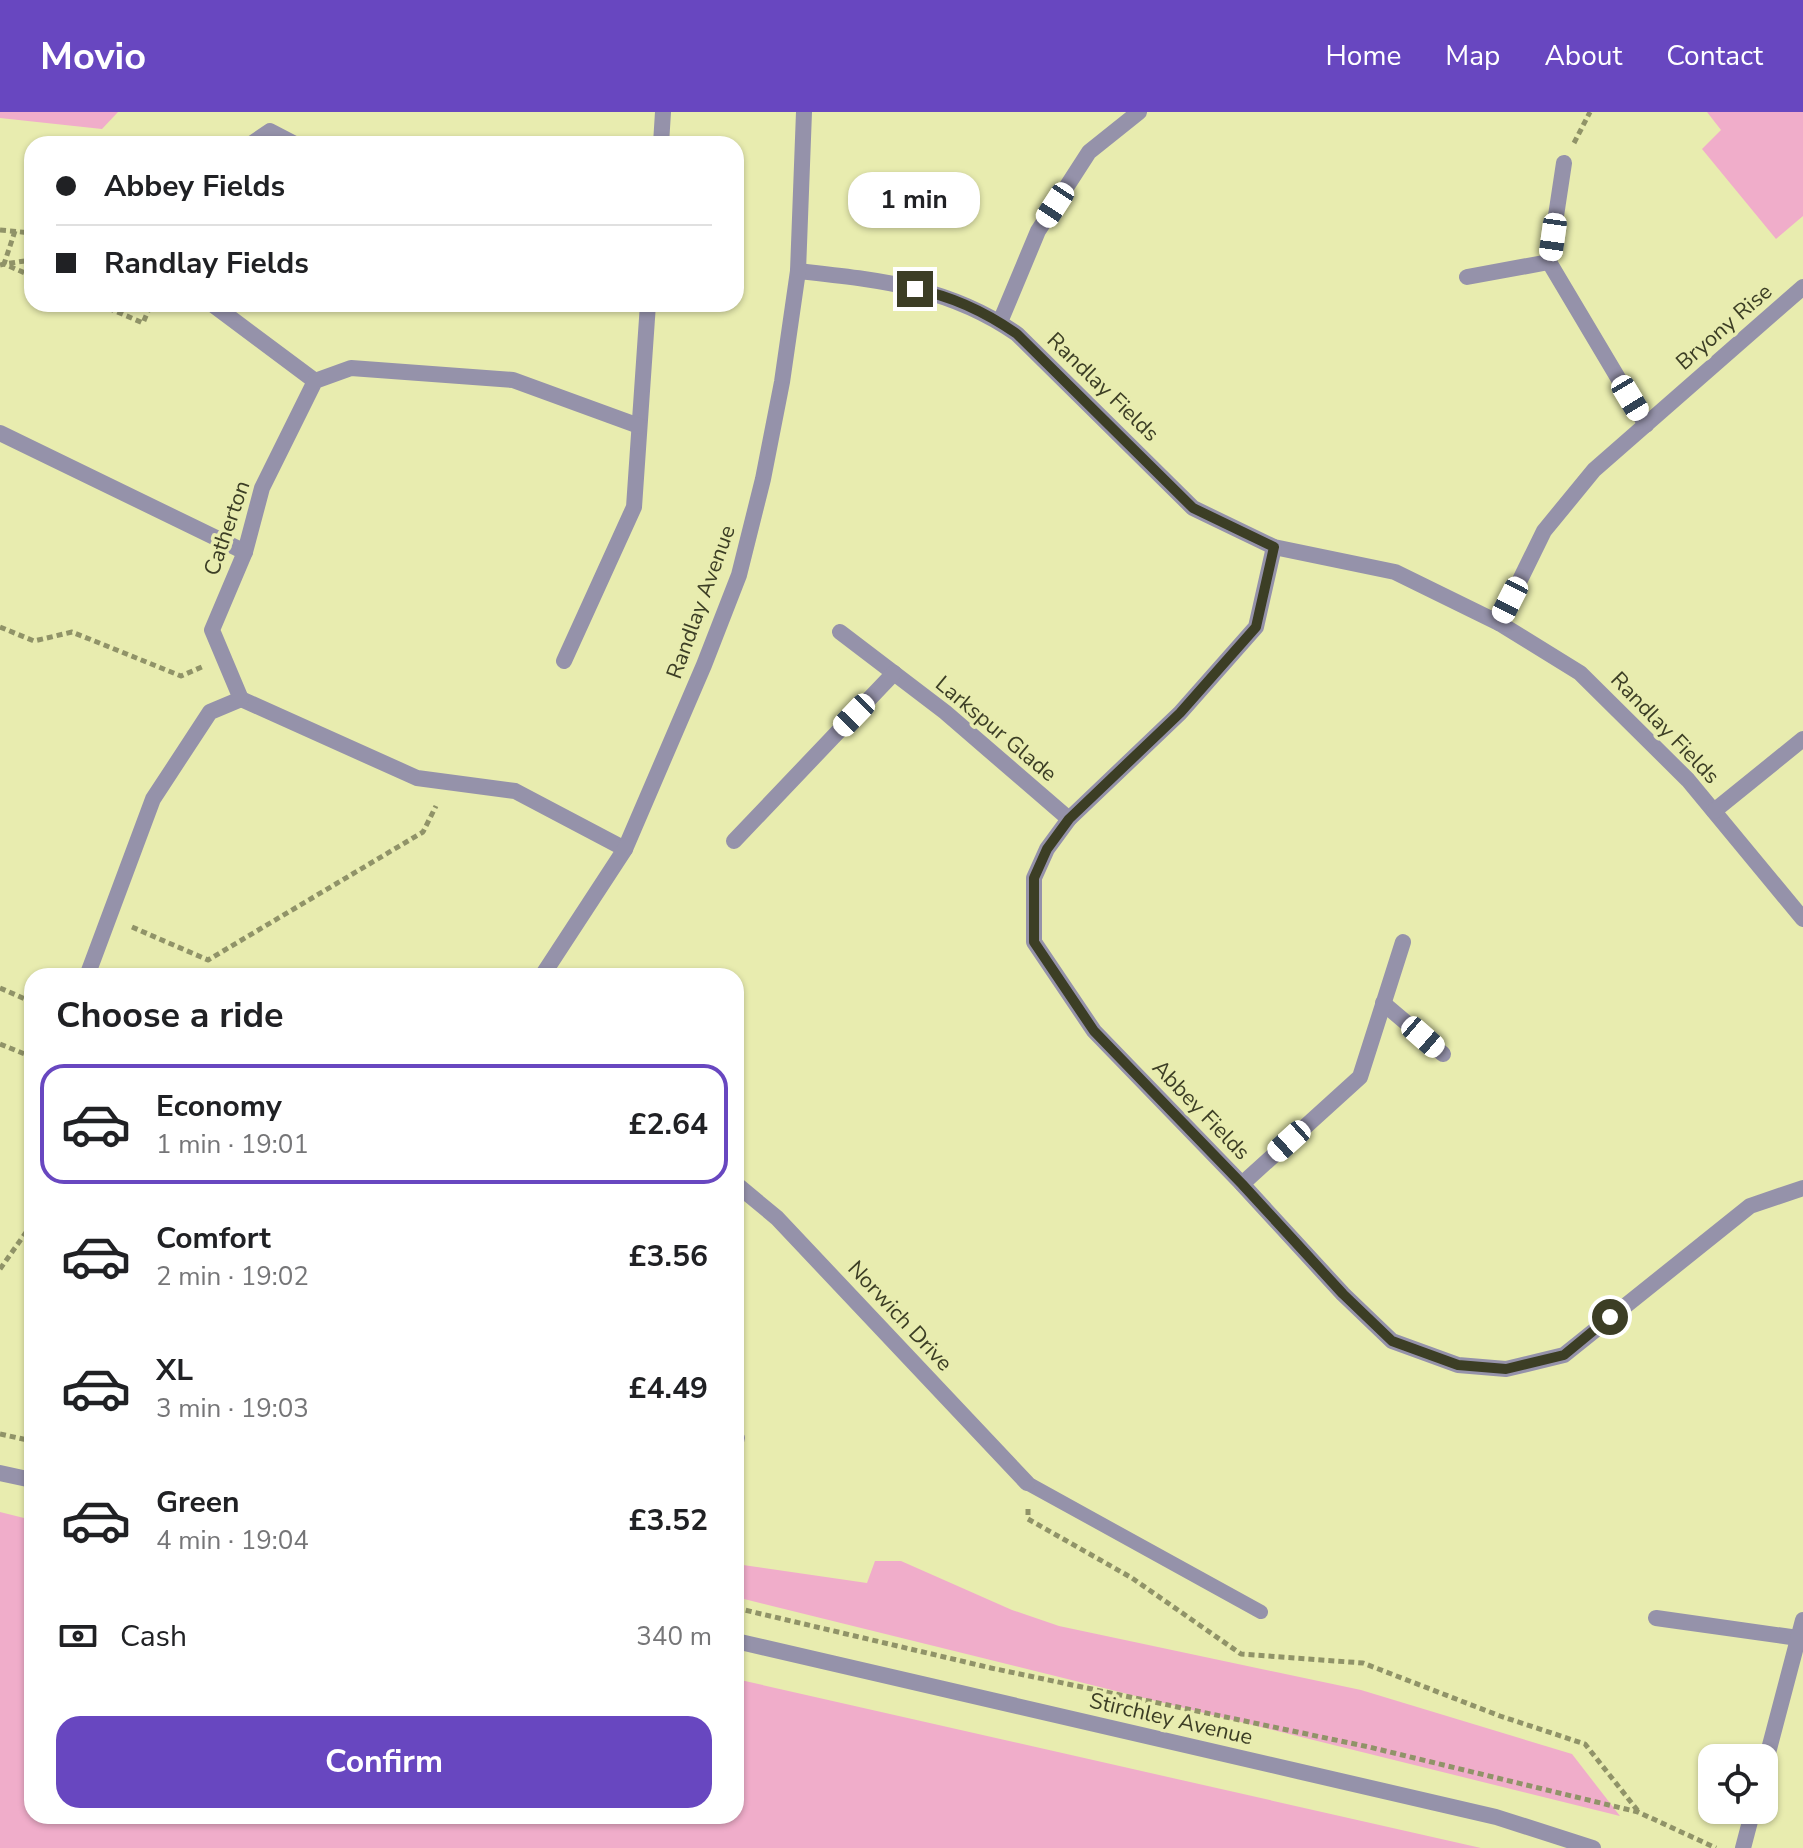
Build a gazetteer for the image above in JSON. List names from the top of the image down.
{
  "streets": {
    "street": [
      "Bryony Rise",
      "Randlay Fields",
      "Catherton",
      "Randlay Avenue",
      "Larkspur Glade",
      "Abbey Fields",
      "Norwich Drive",
      "Stirchley Avenue"
    ]
  },
  "crossings": [
    ["Bryony Rise", "Randlay Fields"],
    ["Randlay Fields", "Randlay Avenue"],
    ["Randlay Fields", "Abbey Fields"],
    ["Larkspur Glade", "Abbey Fields"]
  ],
  "page": {
    "header": "Movio",
    "nav": [
      "Home",
      "Map",
      "About",
      "Contact"
    ],
    "banner": ["Abbey Fields", "Randlay Fields"],
    "bubble": "1 min",
    "heading": "Choose a ride",
    "list": [
      {
        "name": "Economy",
        "note": "1 min · 19:01",
        "value": "£2.64"
      },
      {
        "name": "Comfort",
        "note": "2 min · 19:02",
        "value": "£3.56"
      },
      {
        "name": "XL",
        "note": "3 min · 19:03",
        "value": "£4.49"
      },
      {
        "name": "Green",
        "note": "4 min · 19:04",
        "value": "£3.52"
      }
    ],
    "pay": ["Cash", "340 m"],
    "buttons": "Confirm"
  }
}
